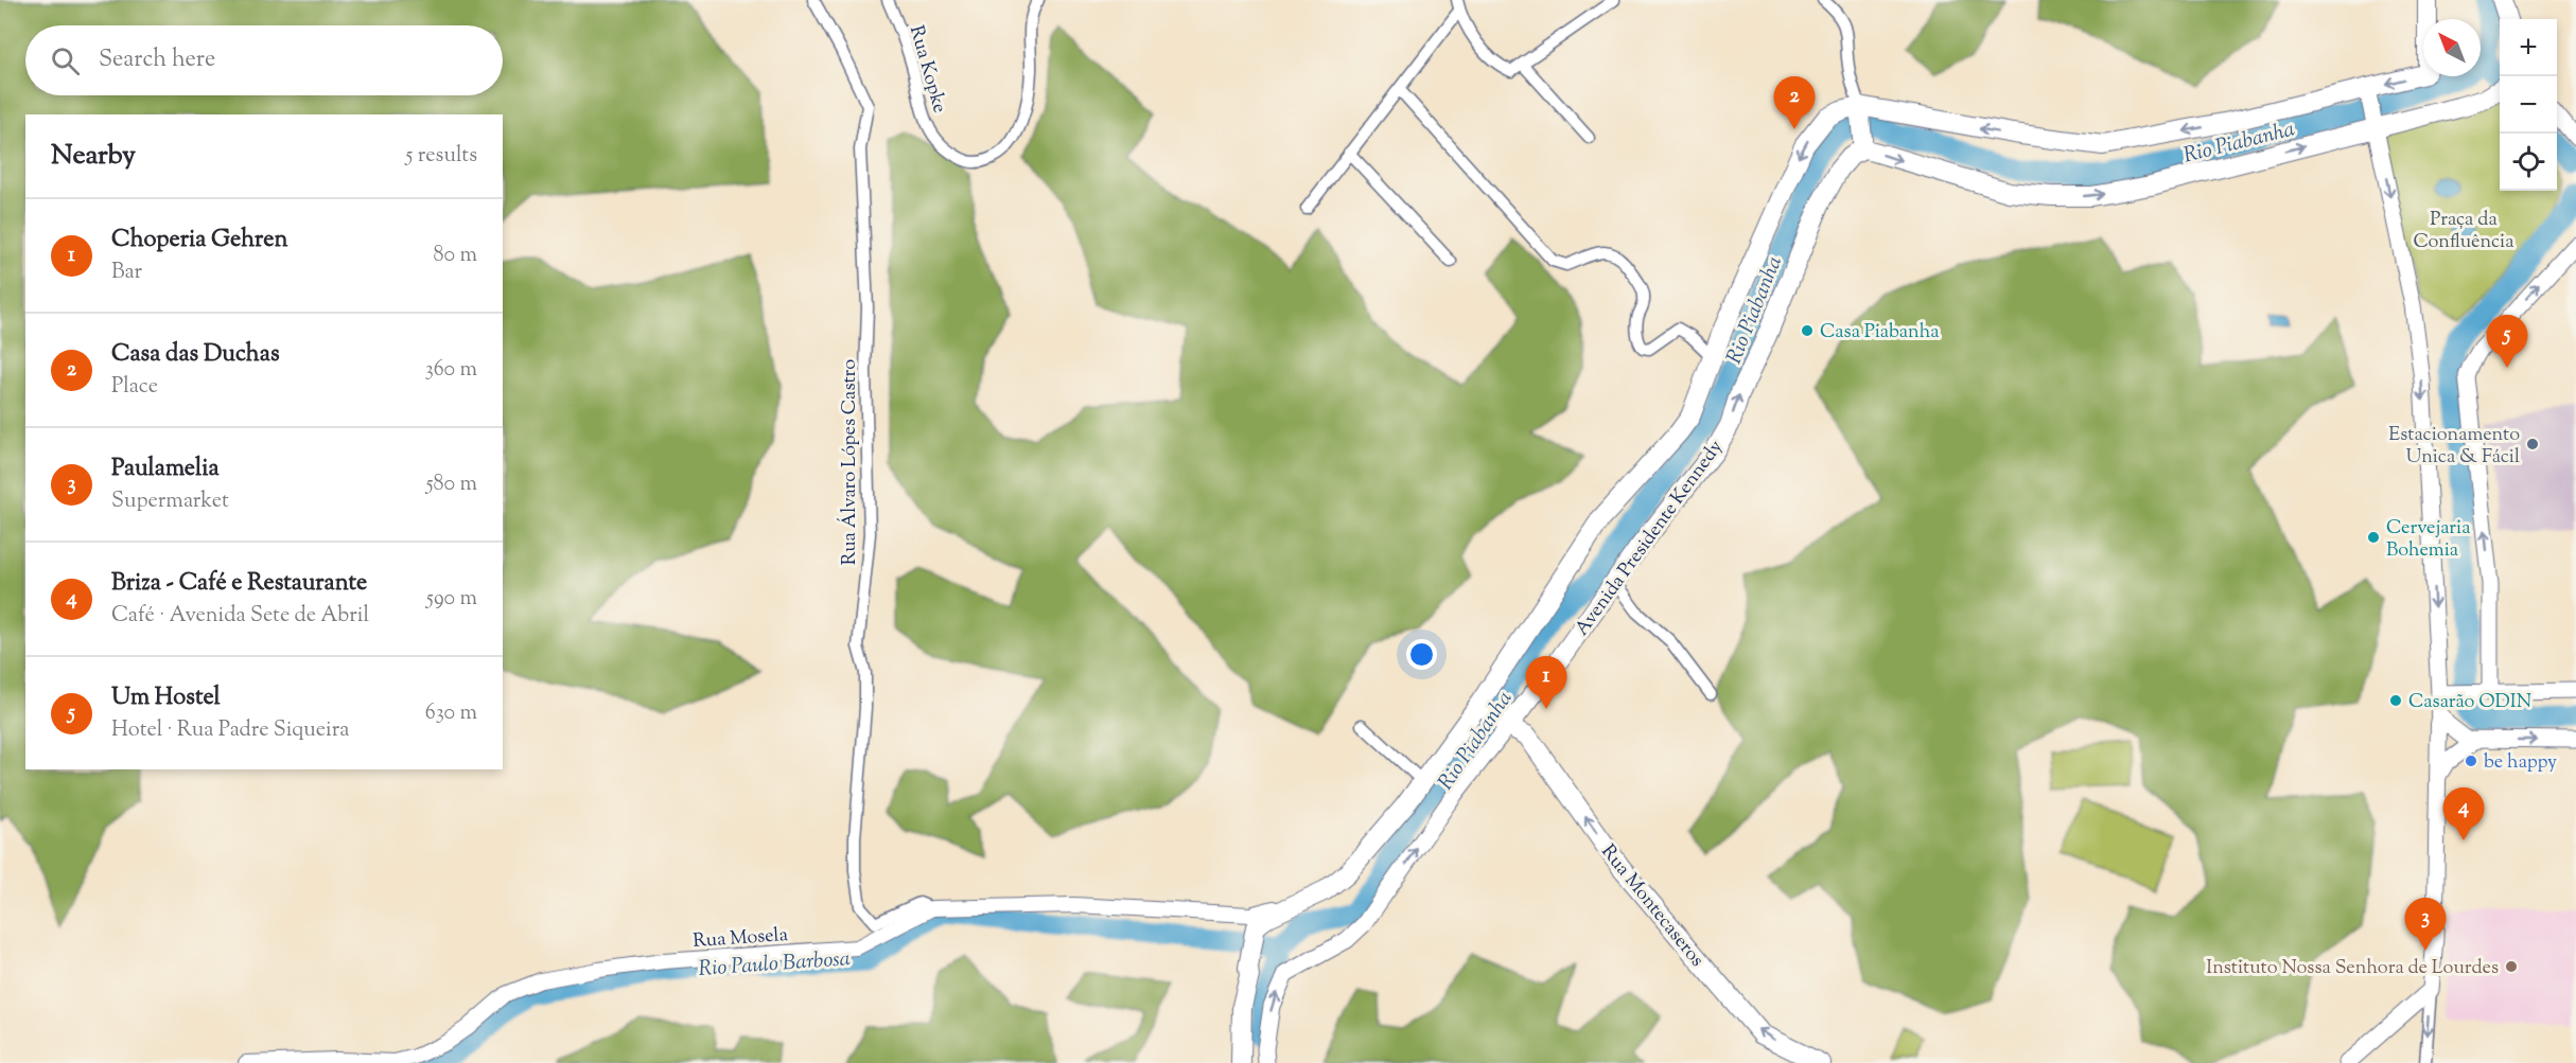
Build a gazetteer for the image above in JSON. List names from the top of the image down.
{
  "streets": {
    "main road": ["Avenida Presidente Kennedy", "Rua Montecaseros"],
    "street": ["Rua Kopke", "Rua Álvaro Lópes Castro", "Rua Mosela"]
  },
  "crossings": [
    ["Rua Álvaro Lópes Castro", "Rua Mosela"],
    ["Avenida Presidente Kennedy", "Rua Montecaseros"],
    ["Avenida Presidente Kennedy", "Rua Mosela"]
  ],
  "one_way": ["Rua Montecaseros"],
  "water": ["Rio Piabanha", "Rio Paulo Barbosa"],
  "parks": ["Praça da Confluência"],
  "places": [
    "Casa Piabanha",
    "Estacionamento Unica & Fácil",
    "Cervejaria Bohemia",
    "Casarão ODIN",
    "be happy",
    "Instituto Nossa Senhora de Lourdes"
  ],
  "north": "top left",
  "page": {
    "map_buttons": ["+", "−"],
    "search": "Search here",
    "pins": [
      "2",
      "5",
      "1",
      "4",
      "3"
    ],
    "heading": ["Nearby", "5 results"],
    "list": [
      {
        "mark": "1",
        "name": "Choperia Gehren",
        "note": "Bar",
        "value": "80 m"
      },
      {
        "mark": "2",
        "name": "Casa das Duchas",
        "note": "Place",
        "value": "360 m"
      },
      {
        "mark": "3",
        "name": "Paulamelia",
        "note": "Supermarket",
        "value": "580 m"
      },
      {
        "mark": "4",
        "name": "Briza - Café e Restaurante",
        "note": "Café · Avenida Sete de Abril",
        "value": "590 m"
      },
      {
        "mark": "5",
        "name": "Um Hostel",
        "note": "Hotel · Rua Padre Siqueira",
        "value": "630 m"
      }
    ]
  }
}
